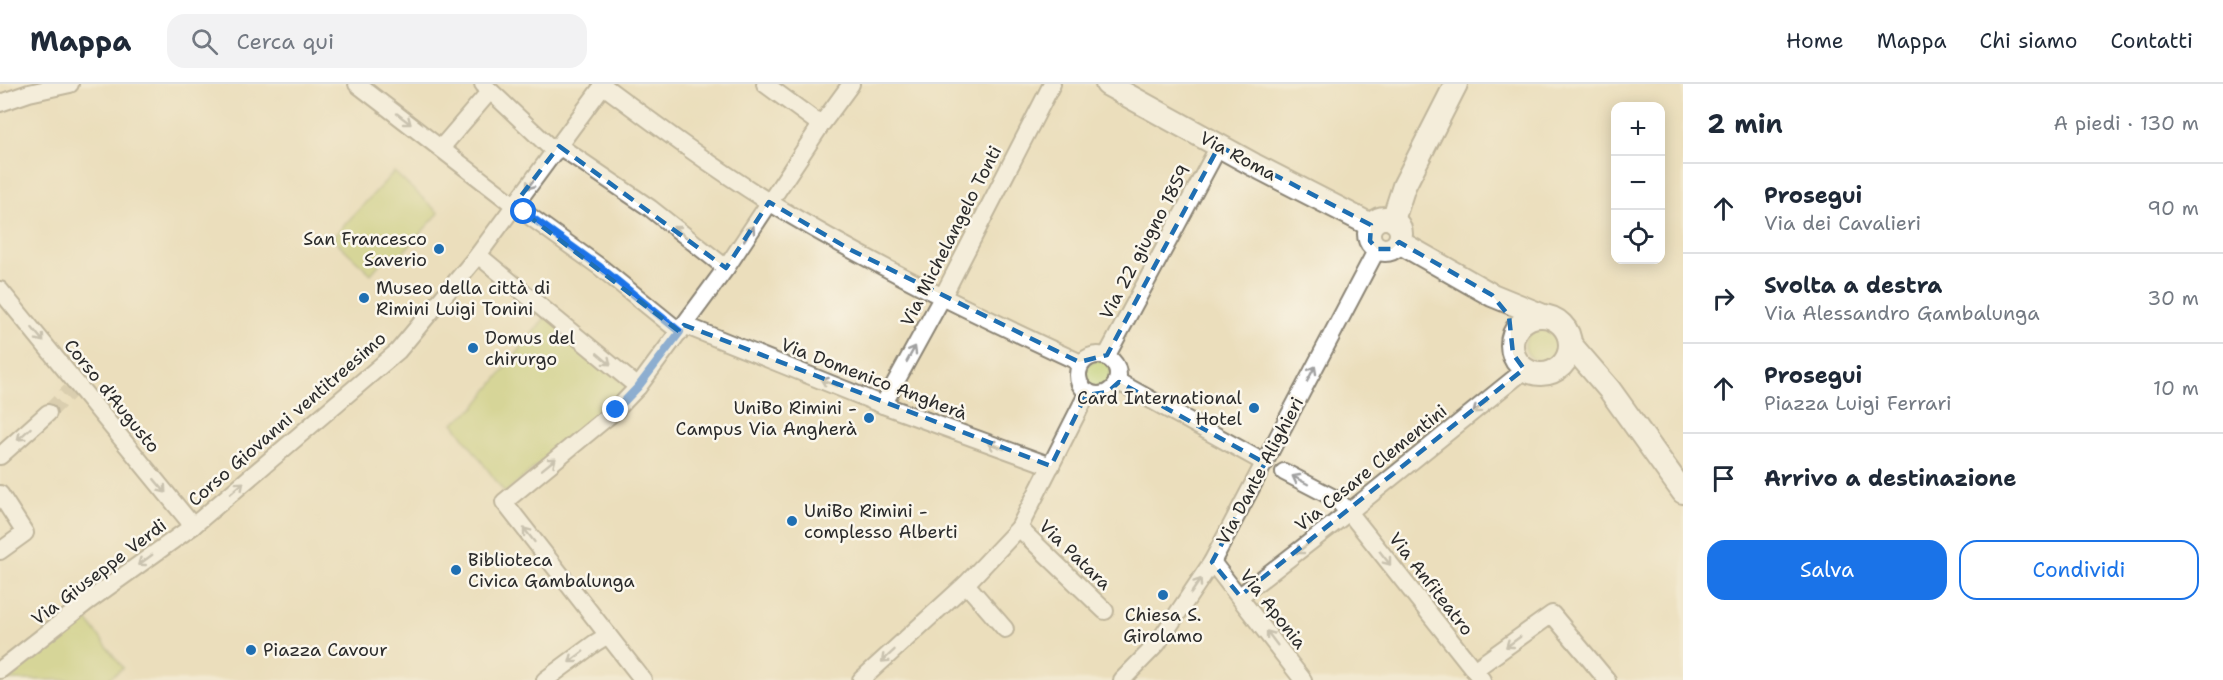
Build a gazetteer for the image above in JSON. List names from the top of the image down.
{
  "streets": {
    "main road": ["Via Roma"],
    "street": [
      "Via Michelangelo Tonti",
      "Via 22 giugno 1859",
      "Via Domenico Angherà",
      "Corso d'Augusto",
      "Corso Giovanni ventitreesimo",
      "Via Cesare Clementini",
      "Via Dante Alighieri",
      "Via Patara",
      "Via Giuseppe Verdi",
      "Via Anfiteatro",
      "Via Aponia"
    ]
  },
  "crossings": [
    ["Via Roma", "Via 22 giugno 1859"],
    ["Via Roma", "Via Dante Alighieri"],
    ["Via Michelangelo Tonti", "Via Domenico Angherà"],
    ["Via Domenico Angherà", "Corso Giovanni ventitreesimo"],
    ["Corso d'Augusto", "Corso Giovanni ventitreesimo"],
    ["Corso d'Augusto", "Via Giuseppe Verdi"],
    ["Corso Giovanni ventitreesimo", "Via Giuseppe Verdi"],
    ["Via Cesare Clementini", "Via Anfiteatro"],
    ["Via Cesare Clementini", "Via Aponia"],
    ["Via Dante Alighieri", "Via Aponia"]
  ],
  "one_way": [
    "Corso d'Augusto",
    "Via Cesare Clementini",
    "Via Dante Alighieri",
    "Via Giuseppe Verdi",
    "Via Aponia"
  ],
  "places": [
    "San Francesco Saverio",
    "Museo della città di Rimini Luigi Tonini",
    "Domus del chirurgo",
    "Card International Hotel",
    "UniBo Rimini - Campus Via Angherà",
    "UniBo Rimini - complesso Alberti",
    "Biblioteca Civica Gambalunga",
    "Chiesa S. Girolamo",
    "Piazza Cavour"
  ],
  "page": {
    "header": "Mappa",
    "search": "Cerca qui",
    "nav": [
      "Home",
      "Mappa",
      "Chi siamo",
      "Contatti"
    ],
    "heading": ["2 min", "A piedi · 130 m"],
    "map_buttons": ["+", "−"],
    "list": [
      ["Prosegui", "Via dei Cavalieri", "90 m"],
      ["Svolta a destra", "Via Alessandro Gambalunga", "30 m"],
      ["Prosegui", "Piazza Luigi Ferrari", "10 m"],
      "Arrivo a destinazione"
    ],
    "buttons": ["Salva", "Condividi"]
  }
}
